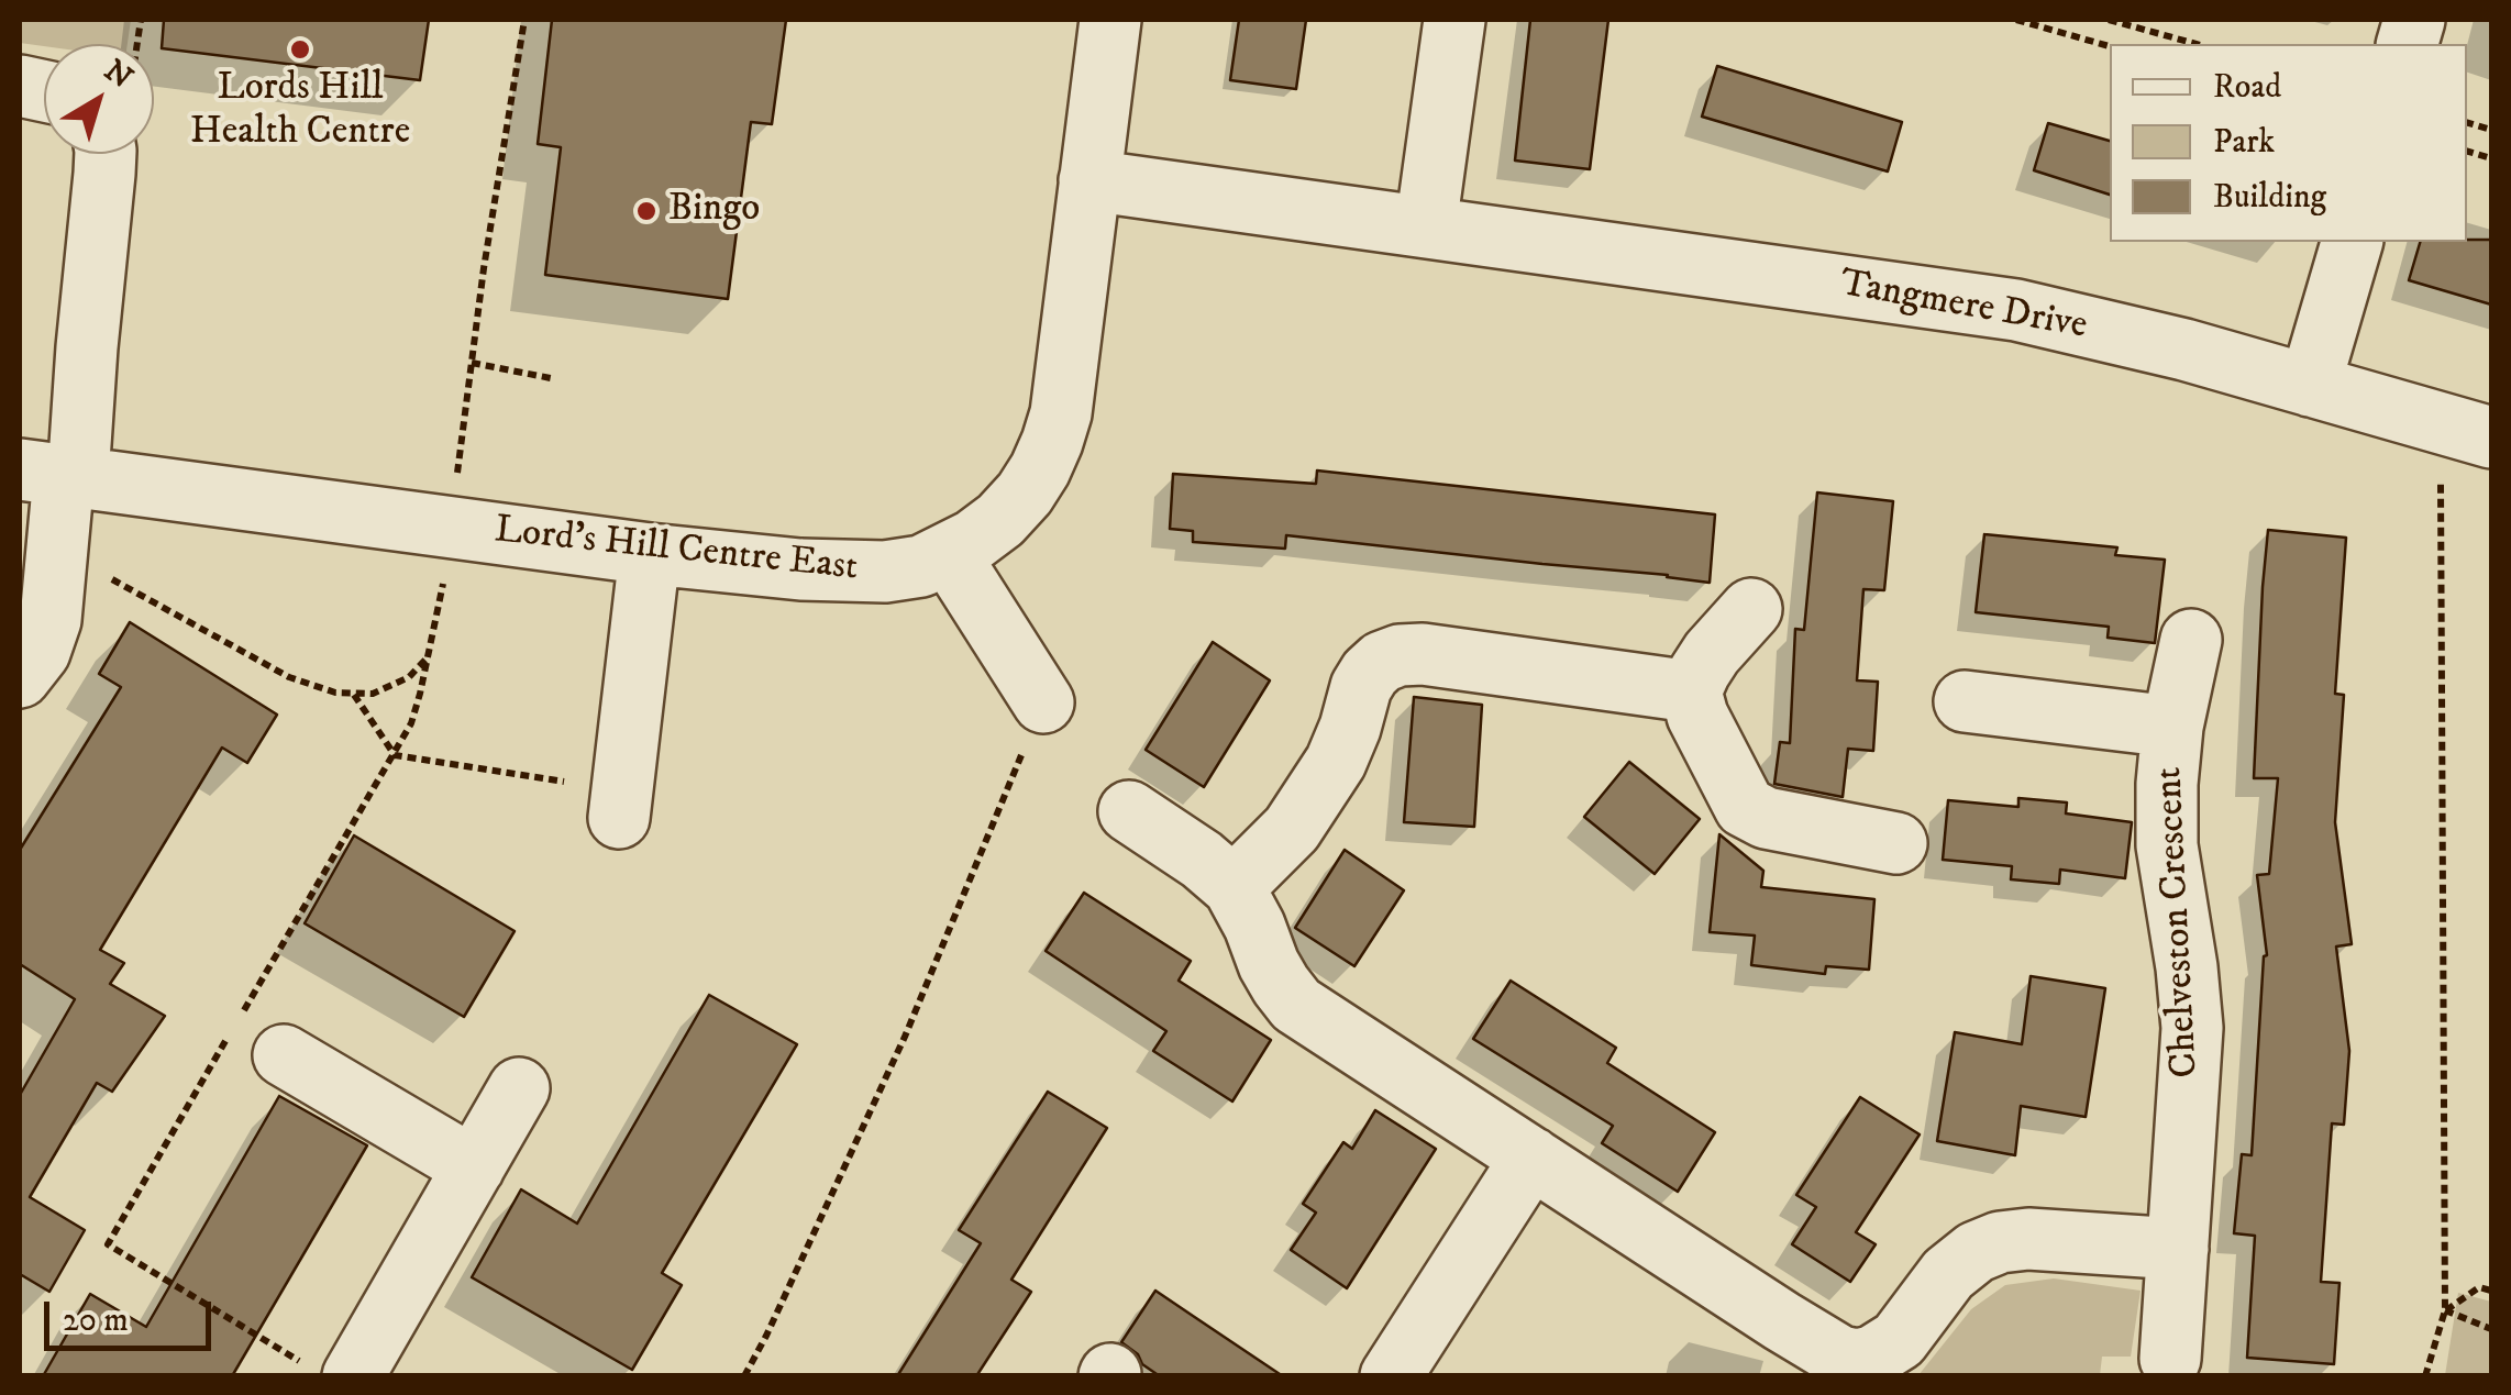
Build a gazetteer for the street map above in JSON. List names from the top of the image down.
{
  "streets": {
    "street": ["Tangmere Drive", "Lord's Hill Centre East", "Chelveston Crescent"]
  },
  "crossings": [
    ["Tangmere Drive", "Lord's Hill Centre East"]
  ],
  "places": ["Lords Hill Health Centre", "Bingo"],
  "legend": ["Road", "Park", "Building"],
  "scale_bar": "20 m",
  "north": "top right"
}
